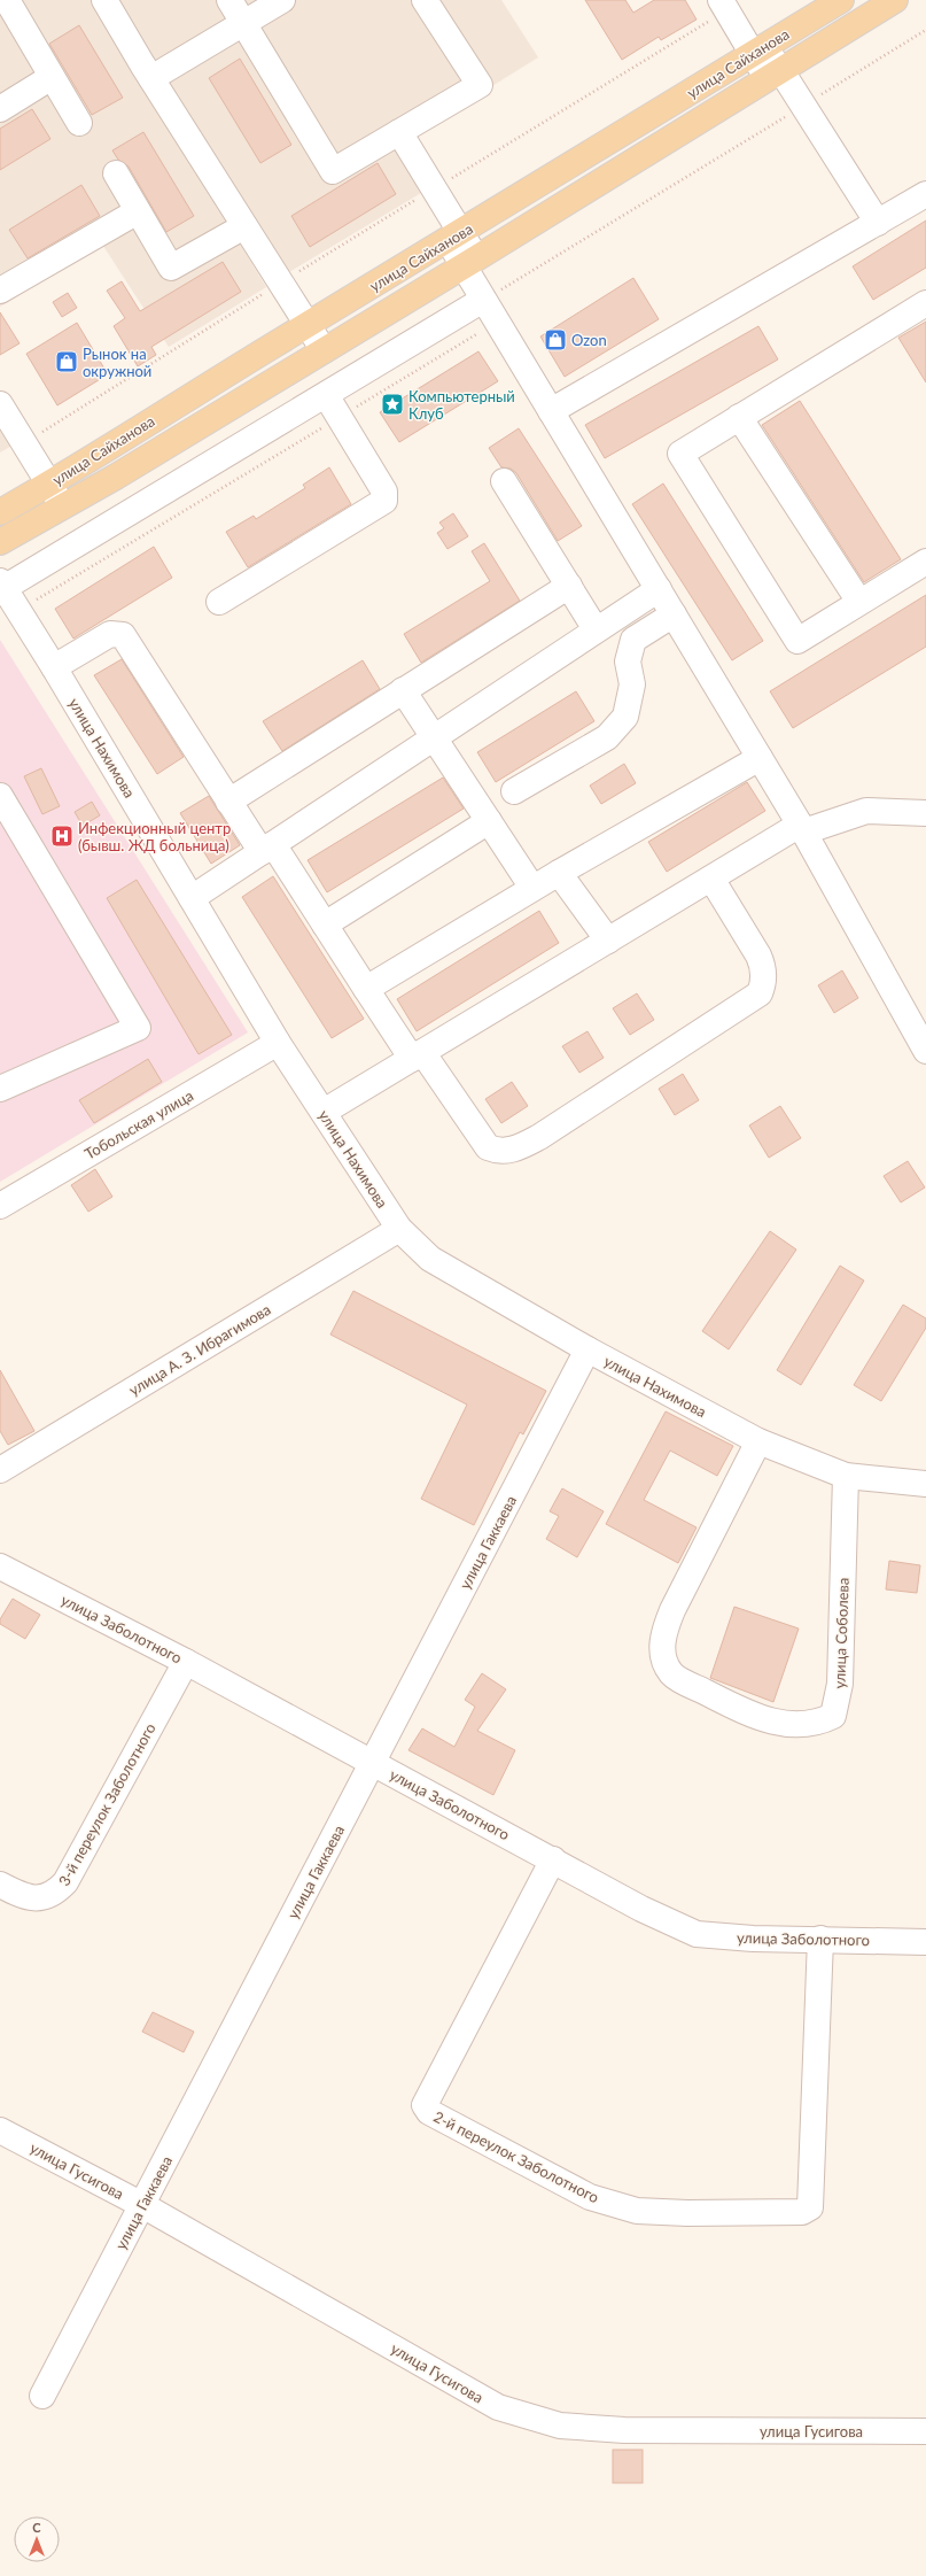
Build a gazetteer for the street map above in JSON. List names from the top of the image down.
{
  "streets": {
    "main road": ["улица Сайханова"],
    "street": [
      "улица Нахимова",
      "Тобольская улица",
      "улица А. З. Ибрагимова",
      "улица Гаккаева",
      "улица Заболотного",
      "улица Соболева",
      "3-й переулок Заболотного",
      "2-й переулок Заболотного",
      "улица Гусигова"
    ]
  },
  "crossings": [
    ["улица Нахимова", "Тобольская улица"],
    ["улица Нахимова", "улица А. З. Ибрагимова"],
    ["улица Нахимова", "улица Гаккаева"],
    ["улица Нахимова", "улица Соболева"],
    ["улица Гаккаева", "улица Заболотного"],
    ["улица Гаккаева", "улица Гусигова"],
    ["улица Заболотного", "3-й переулок Заболотного"],
    ["улица Заболотного", "2-й переулок Заболотного"]
  ],
  "places": {
    "shop": ["Ozon", "Рынок на окружной"],
    "place": ["Компьютерный Клуб"],
    "hospital": ["Инфекционный центр (бывш. ЖД больница)"]
  },
  "north": "top"
}
